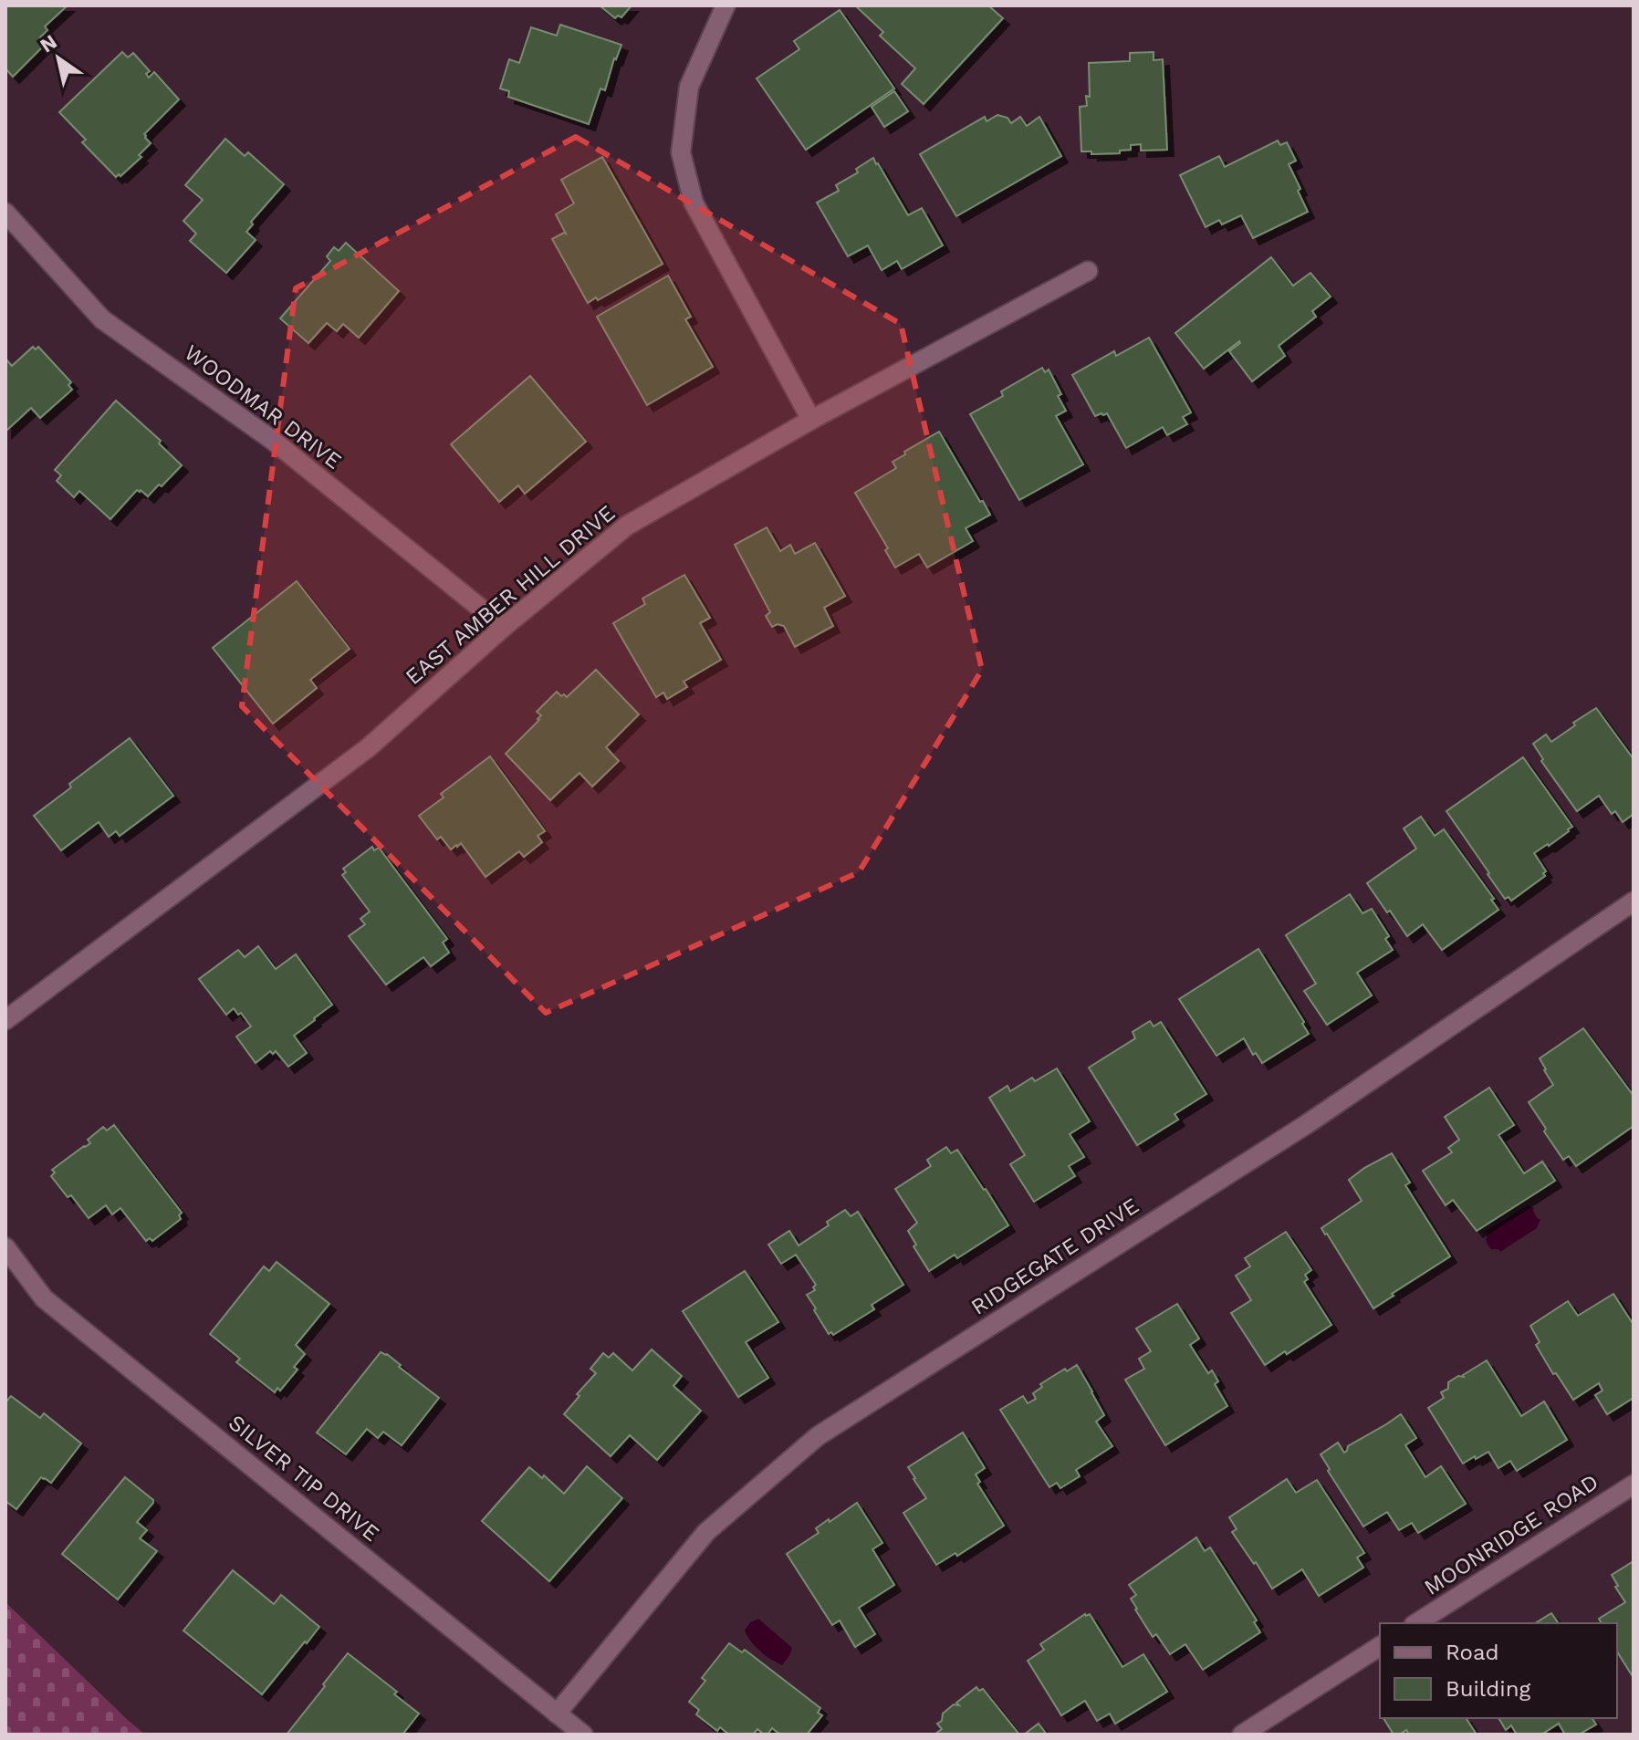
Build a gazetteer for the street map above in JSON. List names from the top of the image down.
{
  "streets": {
    "street": [
      "WOODMAR DRIVE",
      "EAST AMBER HILL DRIVE",
      "RIDGEGATE DRIVE",
      "SILVER TIP DRIVE",
      "MOONRIDGE ROAD"
    ]
  },
  "crossings": [
    ["WOODMAR DRIVE", "EAST AMBER HILL DRIVE"],
    ["RIDGEGATE DRIVE", "SILVER TIP DRIVE"]
  ],
  "legend": ["Road", "Building"],
  "north": "top left"
}
